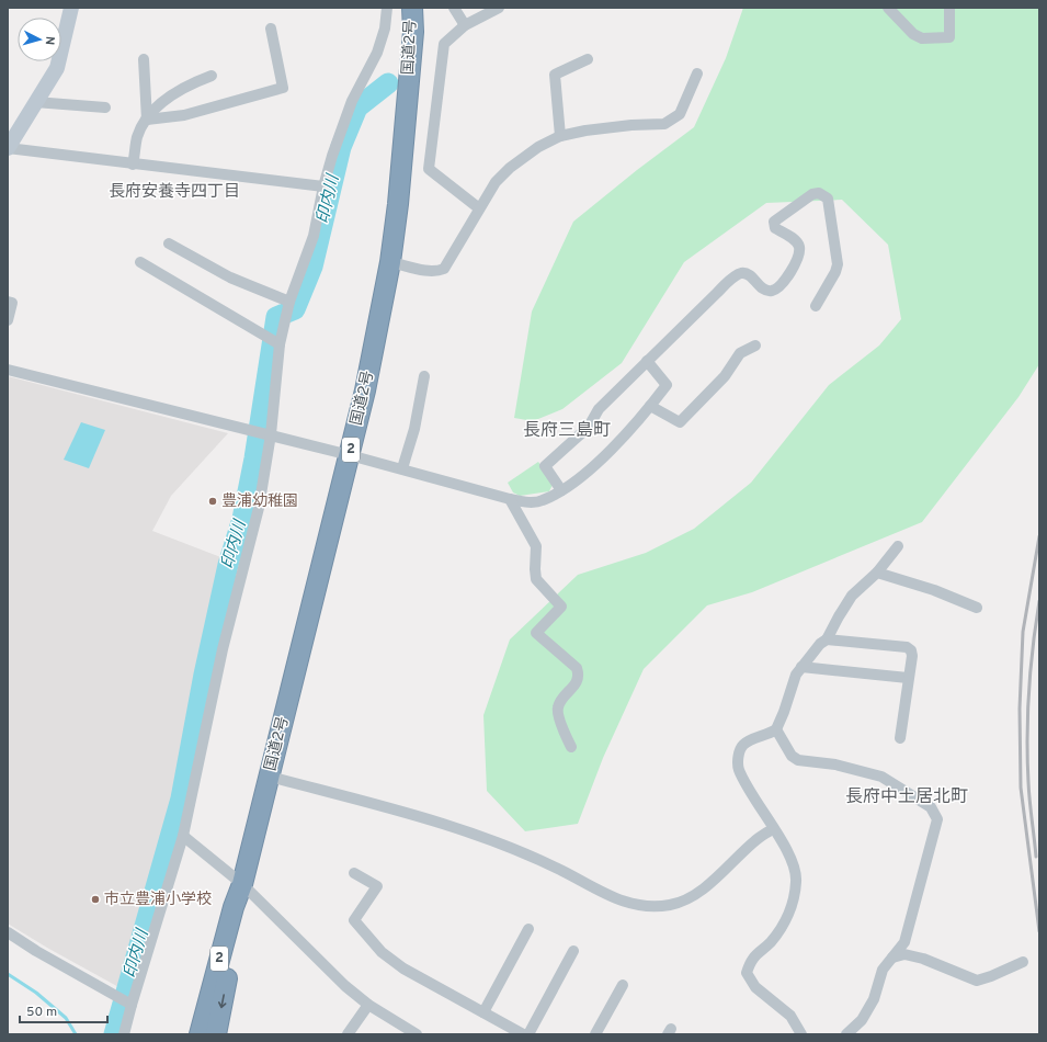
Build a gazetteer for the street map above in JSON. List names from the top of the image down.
{
  "streets": {
    "highway": ["国道2号", "2"]
  },
  "districts": ["長府安養寺四丁目", "長府三島町", "長府中土居北町"],
  "water": ["印内川"],
  "places": ["豊浦幼稚園", "市立豊浦小学校"],
  "scale_bar": "50 m",
  "north": "right"
}
